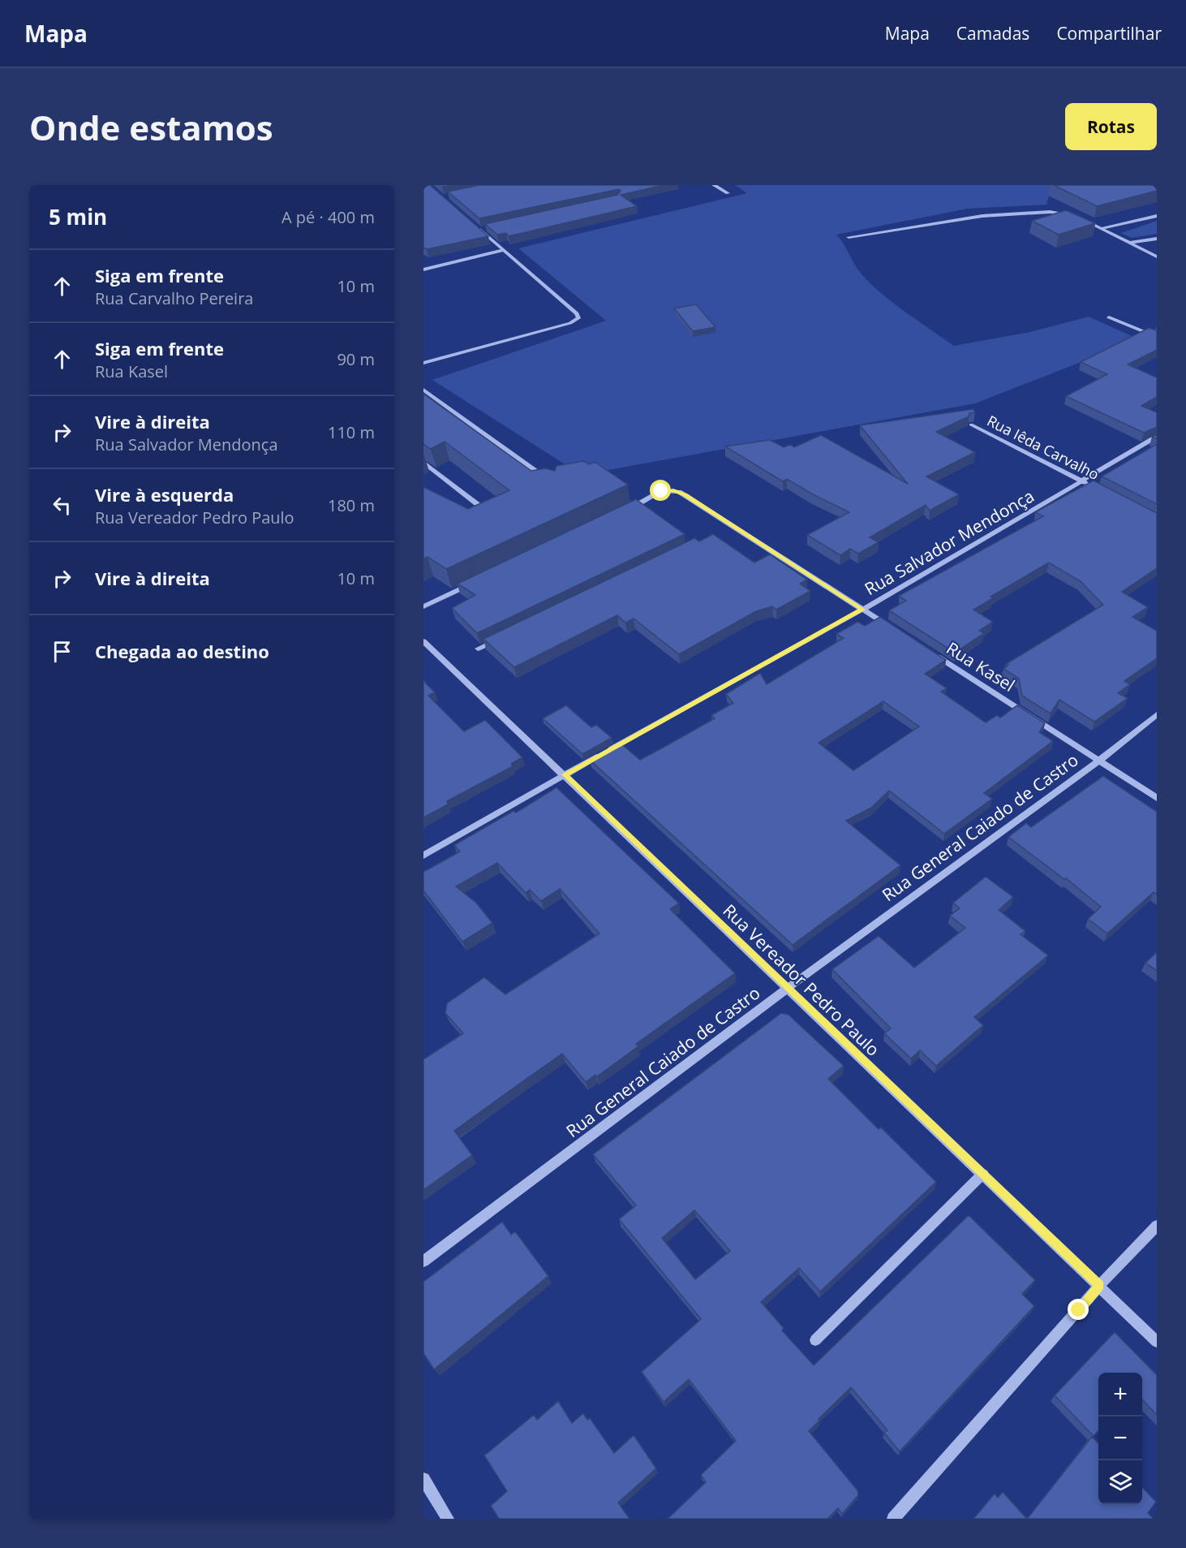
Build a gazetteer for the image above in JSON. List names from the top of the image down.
{
  "streets": {
    "street": [
      "Rua Iêda Carvalho",
      "Rua Salvador Mendonça",
      "Rua Kasel",
      "Rua General Caiado de Castro",
      "Rua Vereador Pedro Paulo"
    ]
  },
  "crossings": [
    ["Rua Iêda Carvalho", "Rua Salvador Mendonça"],
    ["Rua Salvador Mendonça", "Rua Vereador Pedro Paulo"],
    ["Rua Kasel", "Rua General Caiado de Castro"],
    ["Rua General Caiado de Castro", "Rua Vereador Pedro Paulo"]
  ],
  "page": {
    "header": "Mapa",
    "nav": ["Mapa", "Camadas", "Compartilhar"],
    "buttons": "Rotas",
    "title": "Onde estamos",
    "heading": ["5 min", "A pé · 400 m"],
    "list": [
      ["Siga em frente", "Rua Carvalho Pereira", "10 m"],
      ["Siga em frente", "Rua Kasel", "90 m"],
      ["Vire à direita", "Rua Salvador Mendonça", "110 m"],
      ["Vire à esquerda", "Rua Vereador Pedro Paulo", "180 m"],
      ["Vire à direita", "10 m"],
      "Chegada ao destino"
    ],
    "map_buttons": ["+", "−"]
  }
}
